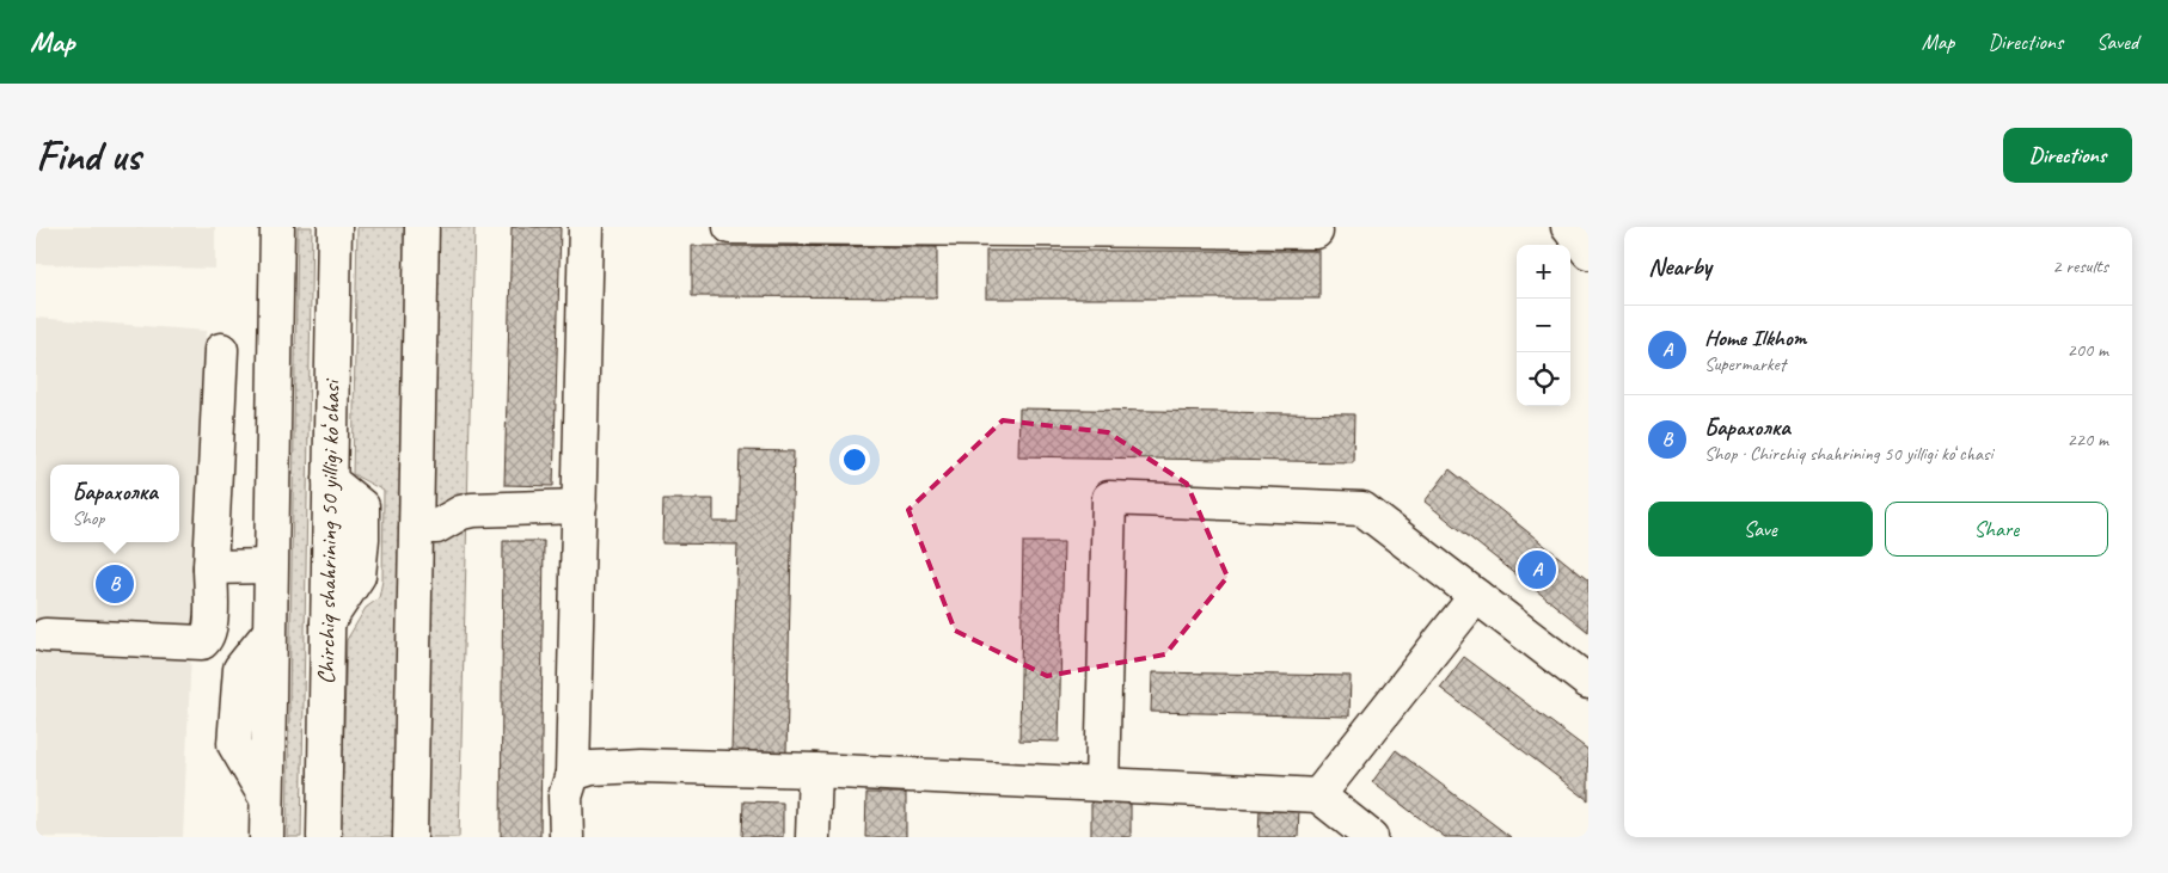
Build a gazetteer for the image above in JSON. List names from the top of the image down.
{
  "streets": {
    "main road": ["Chirchiq shahrining 50 yilligi koʻchasi"]
  },
  "page": {
    "header": "Map",
    "nav": ["Map", "Directions", "Saved"],
    "buttons": [
      "Directions",
      ["Save", "Share"]
    ],
    "title": "Find us",
    "heading": ["Nearby", "2 results"],
    "map_buttons": ["+", "−"],
    "list": [
      {
        "mark": "A",
        "name": "Home Ilkhom",
        "note": "Supermarket",
        "value": "200 m"
      },
      {
        "mark": "B",
        "name": "Барахолка",
        "note": "Shop · Chirchiq shahrining 50 yilligi koʻchasi",
        "value": "220 m"
      }
    ],
    "popup": ["Барахолка", "Shop"],
    "pins": ["A", "B"]
  }
}
